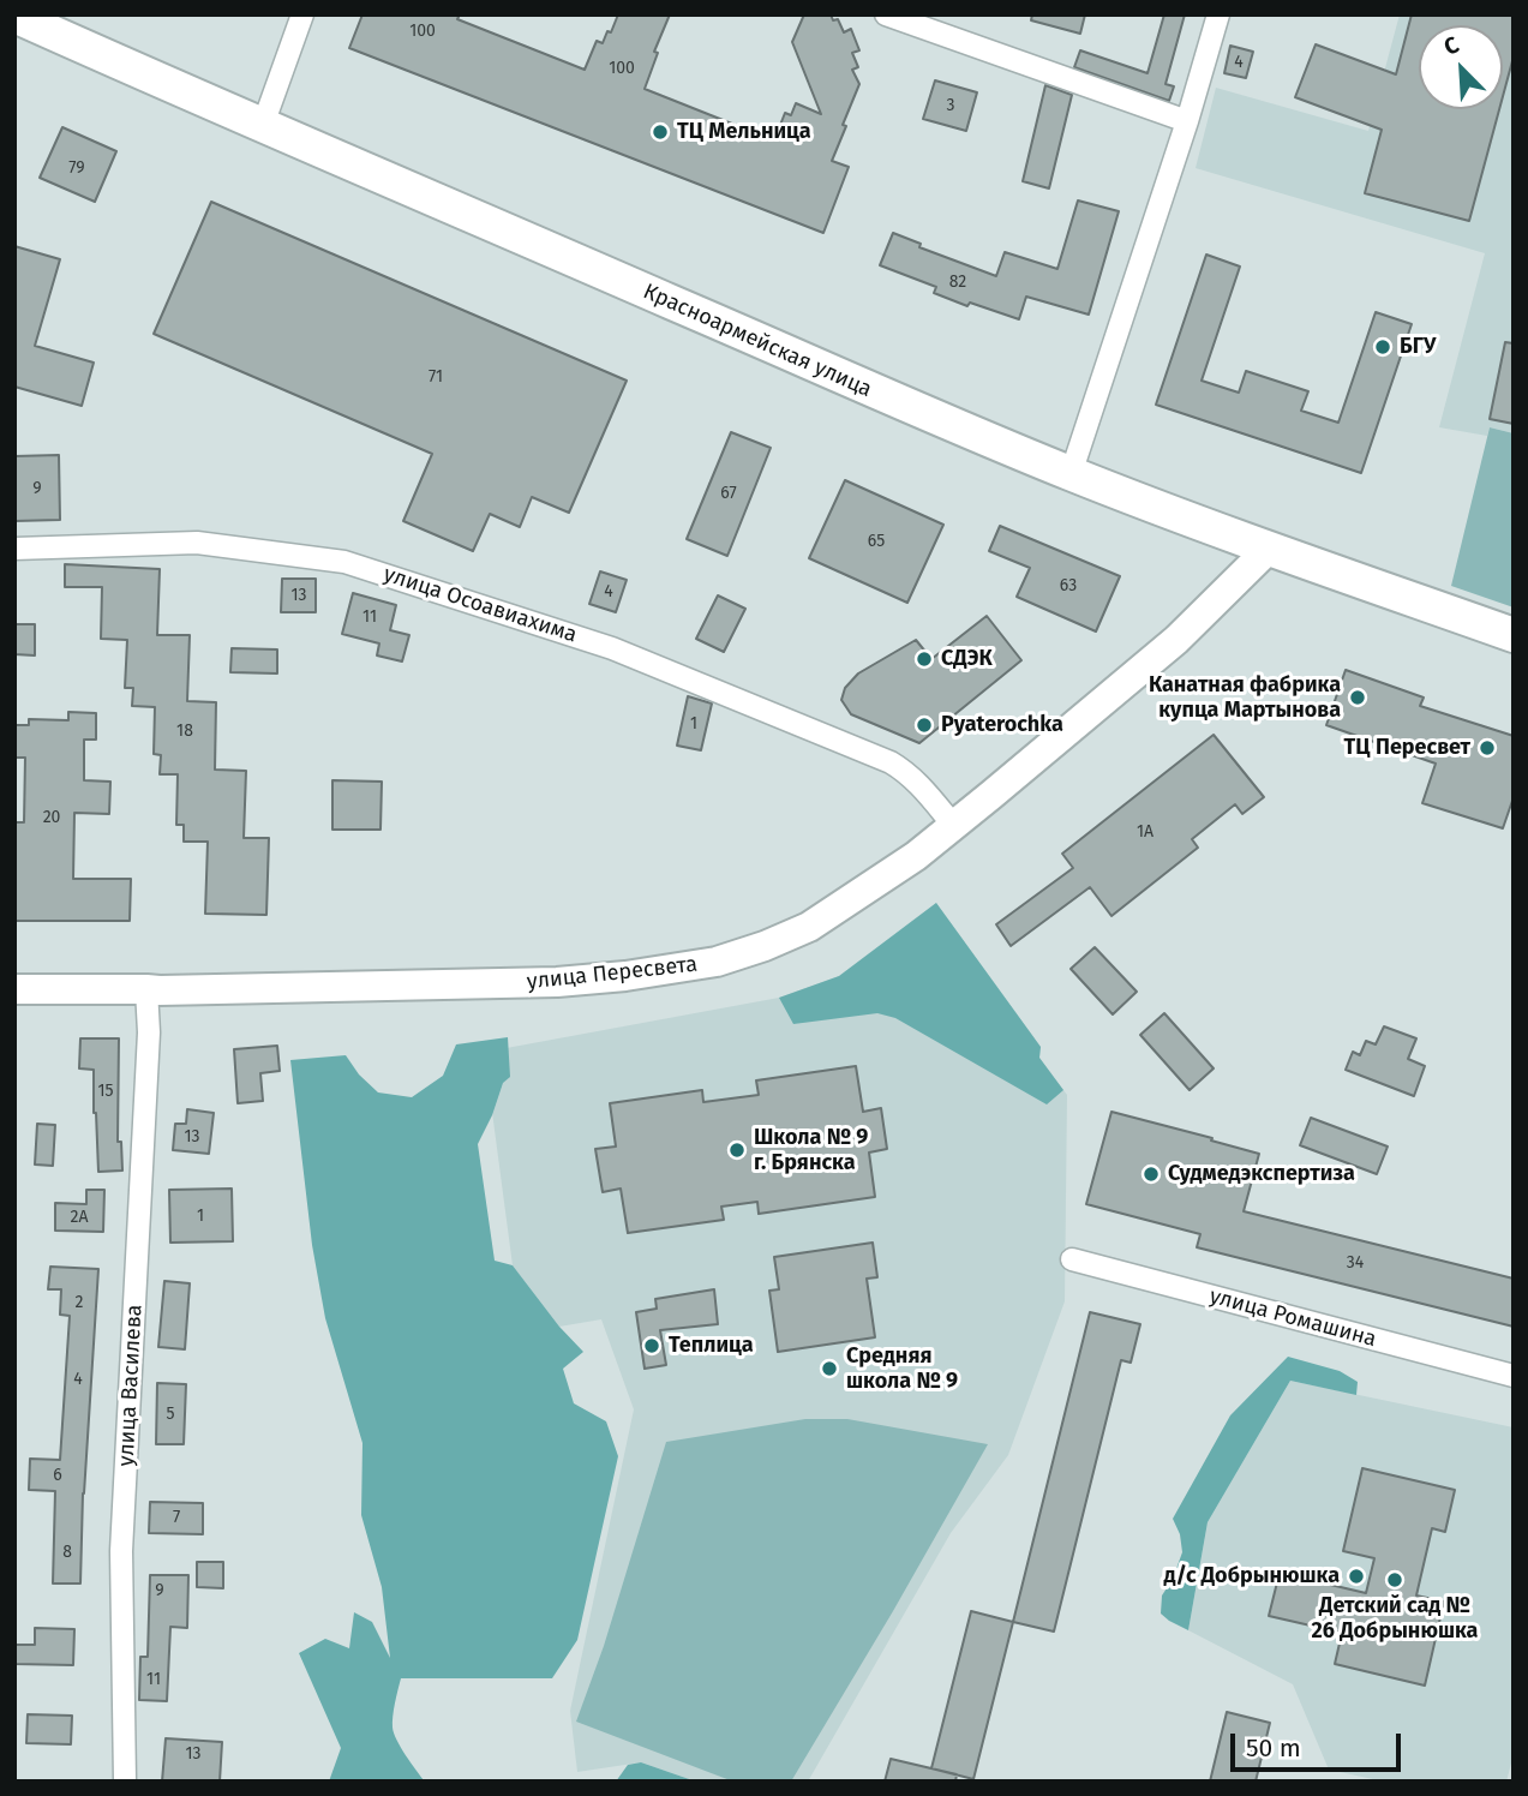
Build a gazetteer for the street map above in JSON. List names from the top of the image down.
{
  "streets": {
    "main road": ["Красноармейская улица", "улица Пересвета"],
    "street": ["улица Осоавиахима", "улица Ромашина", "улица Василева"]
  },
  "crossings": [
    ["Красноармейская улица", "улица Пересвета"],
    ["улица Осоавиахима", "улица Пересвета"],
    ["улица Пересвета", "улица Василева"]
  ],
  "places": [
    "ТЦ Мельница",
    "БГУ",
    "СДЭК",
    "Канатная фабрика купца Мартынова",
    "Pyaterochka",
    "ТЦ Пересвет",
    "Школа № 9 г. Брянска",
    "Судмедэкспертиза",
    "Теплица",
    "Средняя школа № 9",
    "д/с Добрынюшка",
    "Детский сад № 26 Добрынюшка"
  ],
  "house_numbers": [
    "100",
    "4",
    "100",
    "3",
    "79",
    "82",
    "71",
    "9",
    "67",
    "65",
    "63",
    "4",
    "13",
    "11",
    "1",
    "18",
    "20",
    "1А",
    "15",
    "13",
    "1",
    "2А",
    "34",
    "2",
    "4",
    "5",
    "6",
    "7",
    "8",
    "9",
    "11",
    "13"
  ],
  "scale_bar": "50 m",
  "north": "top left"
}
